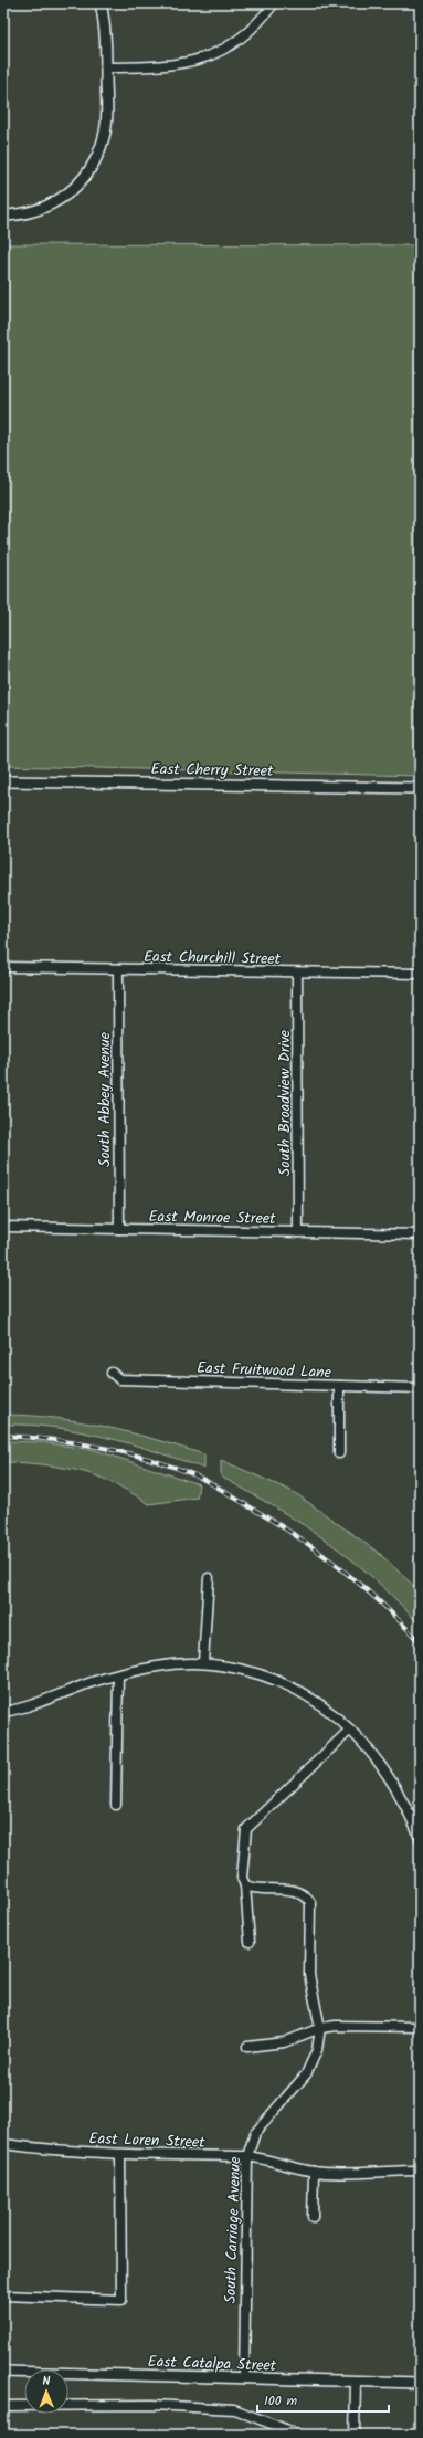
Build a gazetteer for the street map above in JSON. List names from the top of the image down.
{
  "streets": {
    "street": [
      "East Cherry Street",
      "East Churchill Street",
      "South Abbey Avenue",
      "South Broadview Drive",
      "East Monroe Street",
      "East Fruitwood Lane",
      "East Loren Street",
      "South Carriage Avenue",
      "East Catalpa Street"
    ]
  },
  "crossings": [
    ["East Churchill Street", "South Abbey Avenue"],
    ["East Churchill Street", "South Broadview Drive"],
    ["South Abbey Avenue", "East Monroe Street"],
    ["South Broadview Drive", "East Monroe Street"],
    ["East Loren Street", "South Carriage Avenue"],
    ["South Carriage Avenue", "East Catalpa Street"]
  ],
  "scale_bar": "100 m",
  "north": "top"
}
